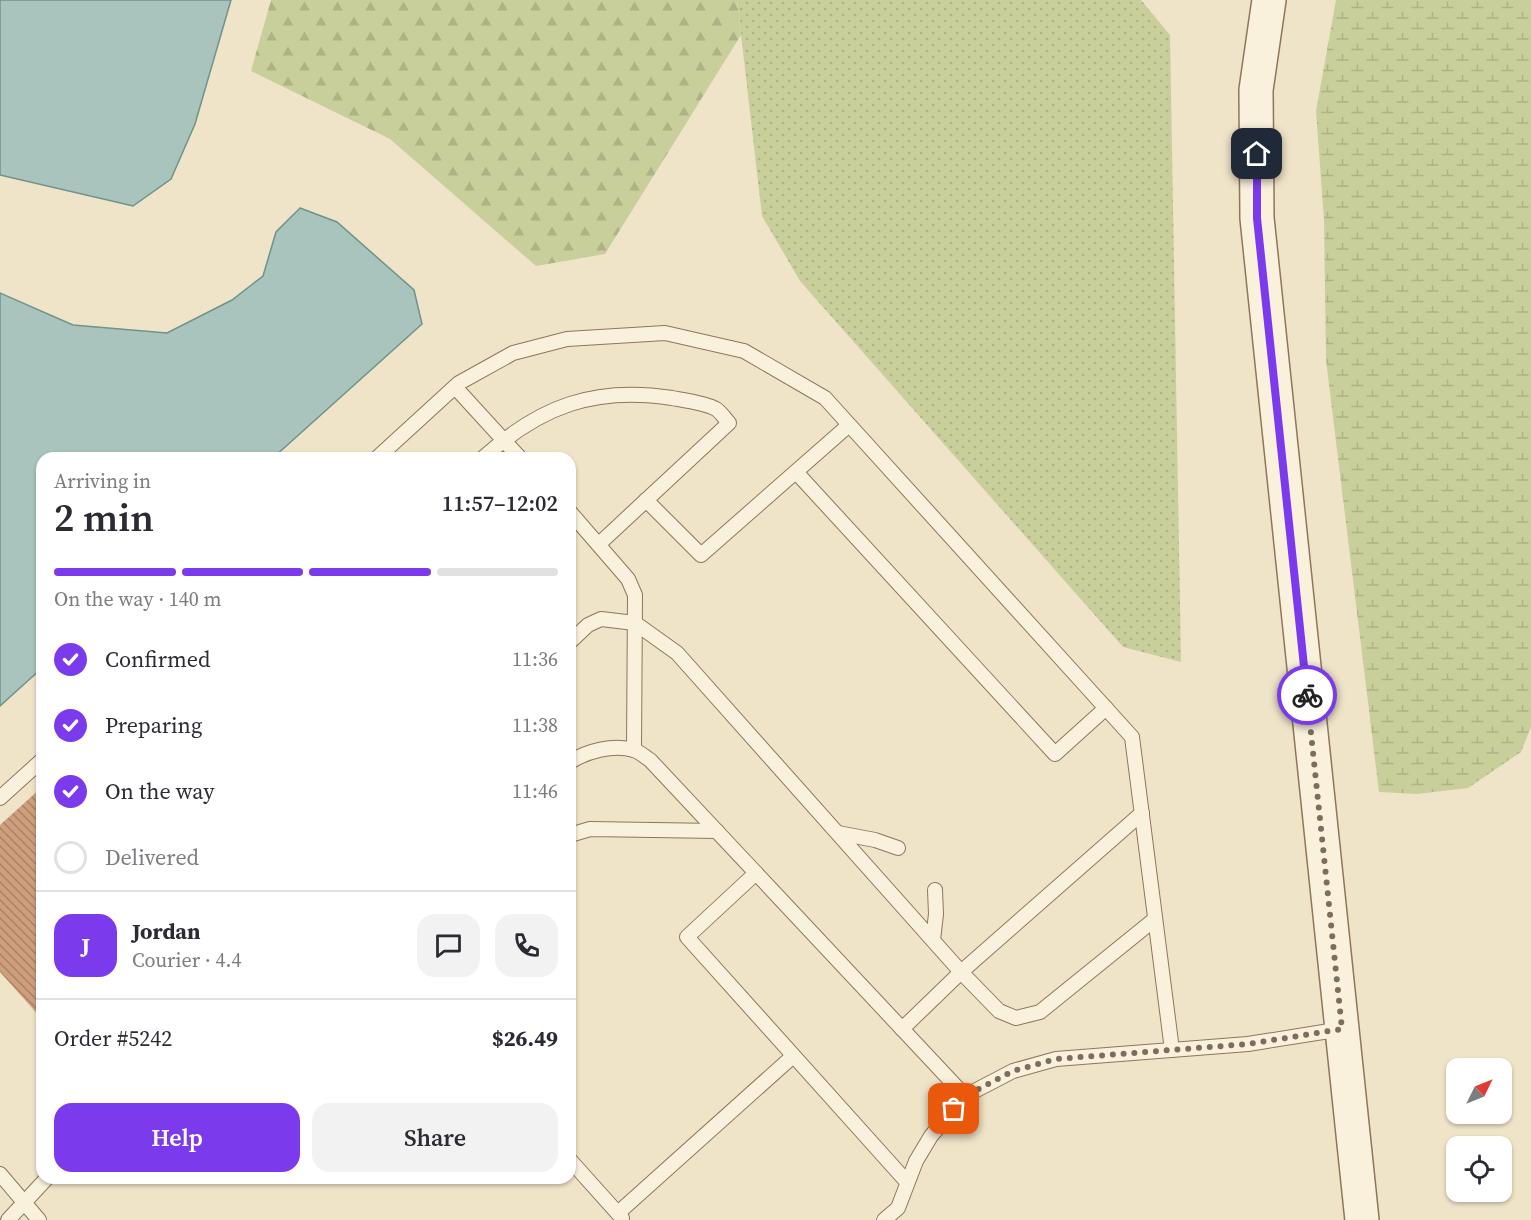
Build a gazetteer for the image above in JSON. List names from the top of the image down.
{
  "north": "top right",
  "page": {
    "heading": ["2 min", "Arriving in", "11:57–12:02"],
    "panel": [
      "Jordan",
      "Courier · 4.4",
      "Order #5242",
      "$26.49"
    ],
    "bar": "On the way · 140 m",
    "list": [
      ["Confirmed", "11:36"],
      ["Preparing", "11:38"],
      ["On the way", "11:46"],
      "Delivered"
    ],
    "round": "J",
    "buttons": ["Help", "Share"]
  }
}
